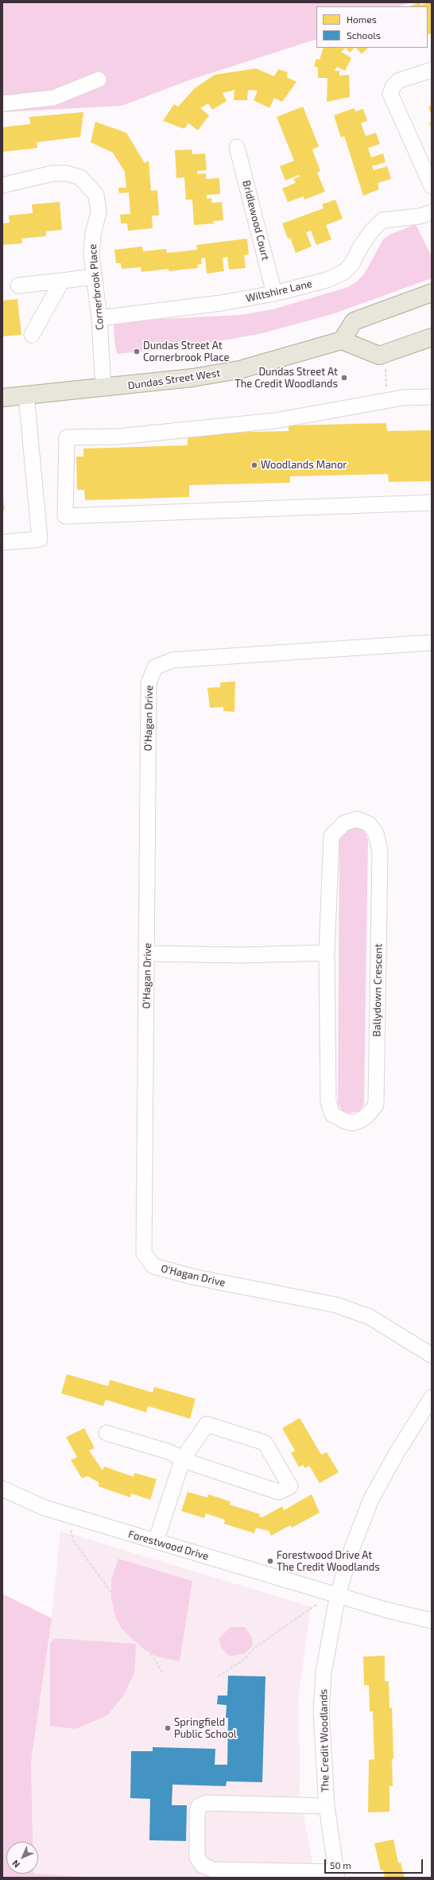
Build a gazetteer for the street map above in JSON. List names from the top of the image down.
{
  "streets": {
    "main road": ["Dundas Street West"],
    "street": [
      "Bridlewood Court",
      "Cornerbrook Place",
      "Wiltshire Lane",
      "O'Hagan Drive",
      "Ballydown Crescent",
      "Forestwood Drive",
      "The Credit Woodlands"
    ]
  },
  "crossings": [
    ["Bridlewood Court", "Wiltshire Lane"],
    ["Cornerbrook Place", "Wiltshire Lane"],
    ["Cornerbrook Place", "Dundas Street West"],
    ["Forestwood Drive", "The Credit Woodlands"]
  ],
  "places": [
    "Dundas Street At Cornerbrook Place",
    "Dundas Street At The Credit Woodlands",
    "Woodlands Manor",
    "Forestwood Drive At The Credit Woodlands",
    "Springfield Public School"
  ],
  "legend": ["Homes", "Schools"],
  "scale_bar": "50 m",
  "north": "bottom left"
}
